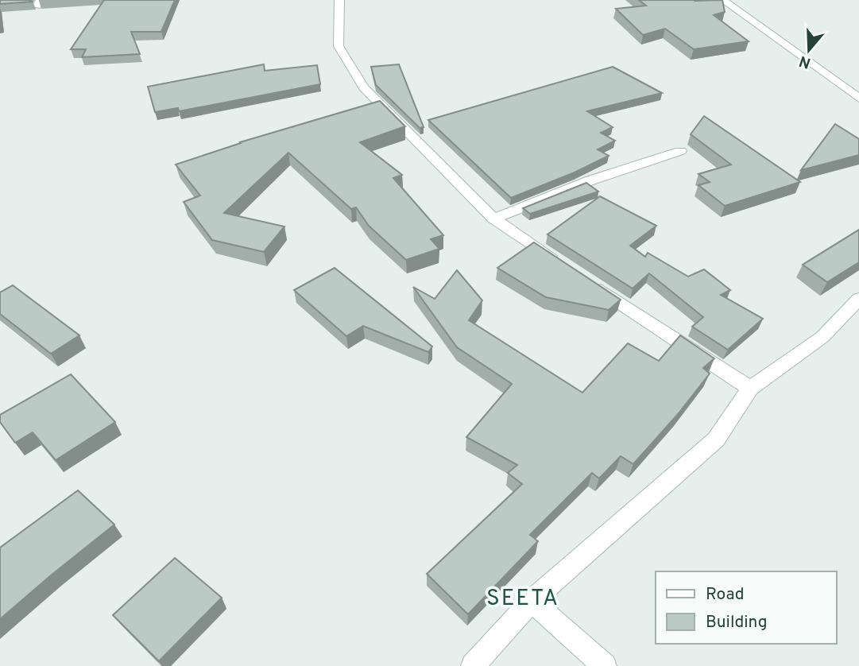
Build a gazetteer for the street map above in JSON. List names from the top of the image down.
{
  "districts": ["SEETA"],
  "legend": ["Road", "Building"],
  "north": "bottom"
}
